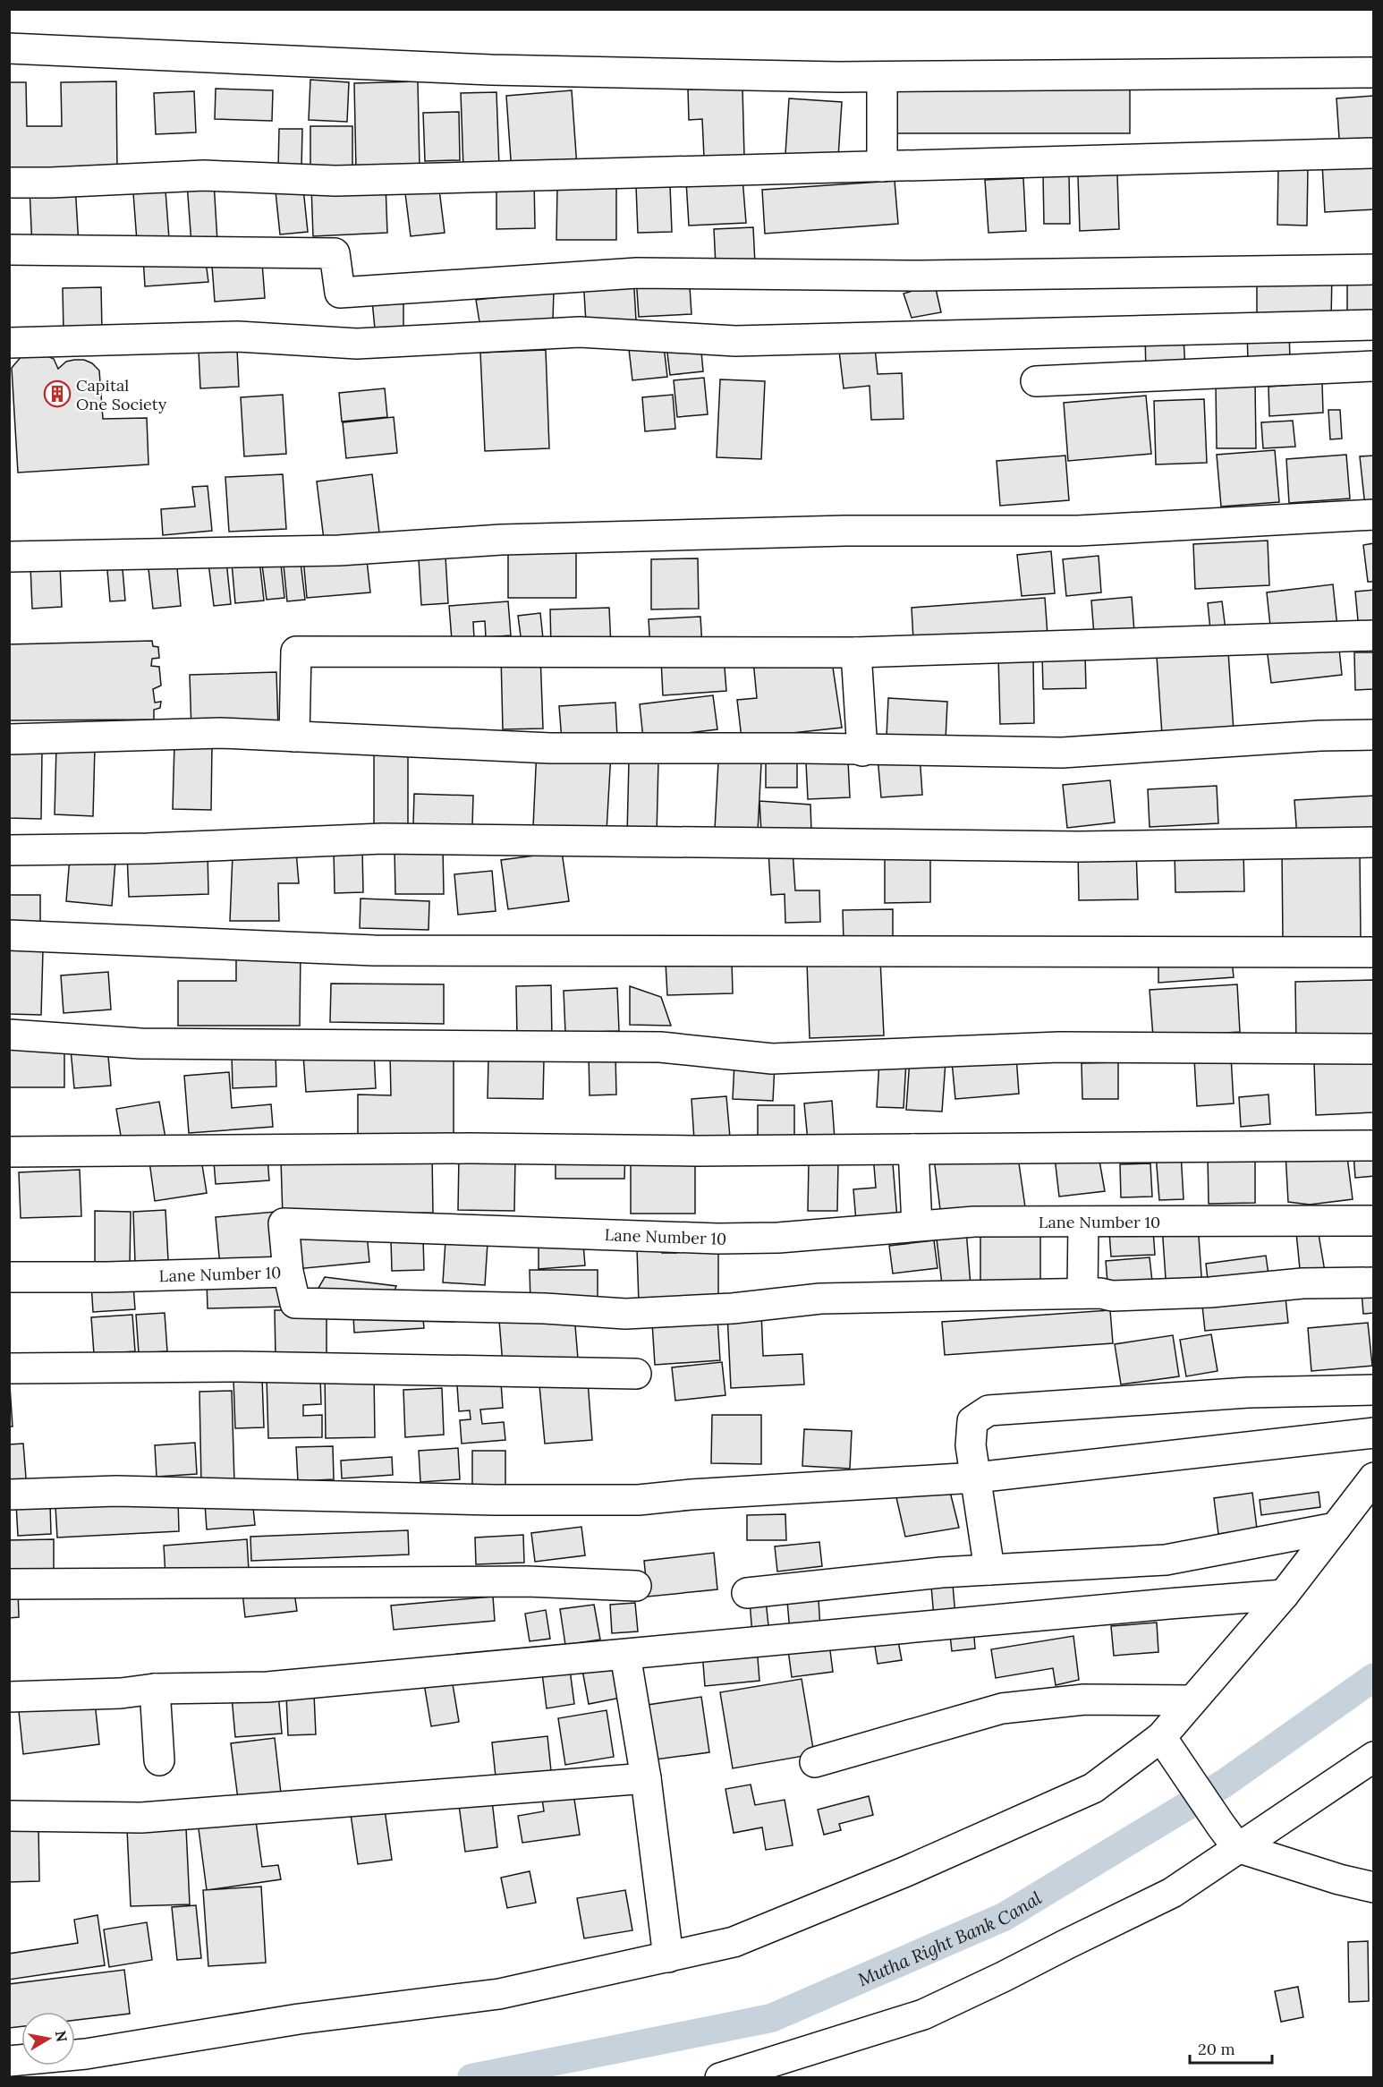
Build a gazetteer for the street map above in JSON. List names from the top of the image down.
{
  "streets": {
    "street": ["Lane Number 10"]
  },
  "water": ["Mutha Right Bank Canal"],
  "places": {
    "building": ["Capital One Society"]
  },
  "scale_bar": "20 m",
  "north": "right"
}
